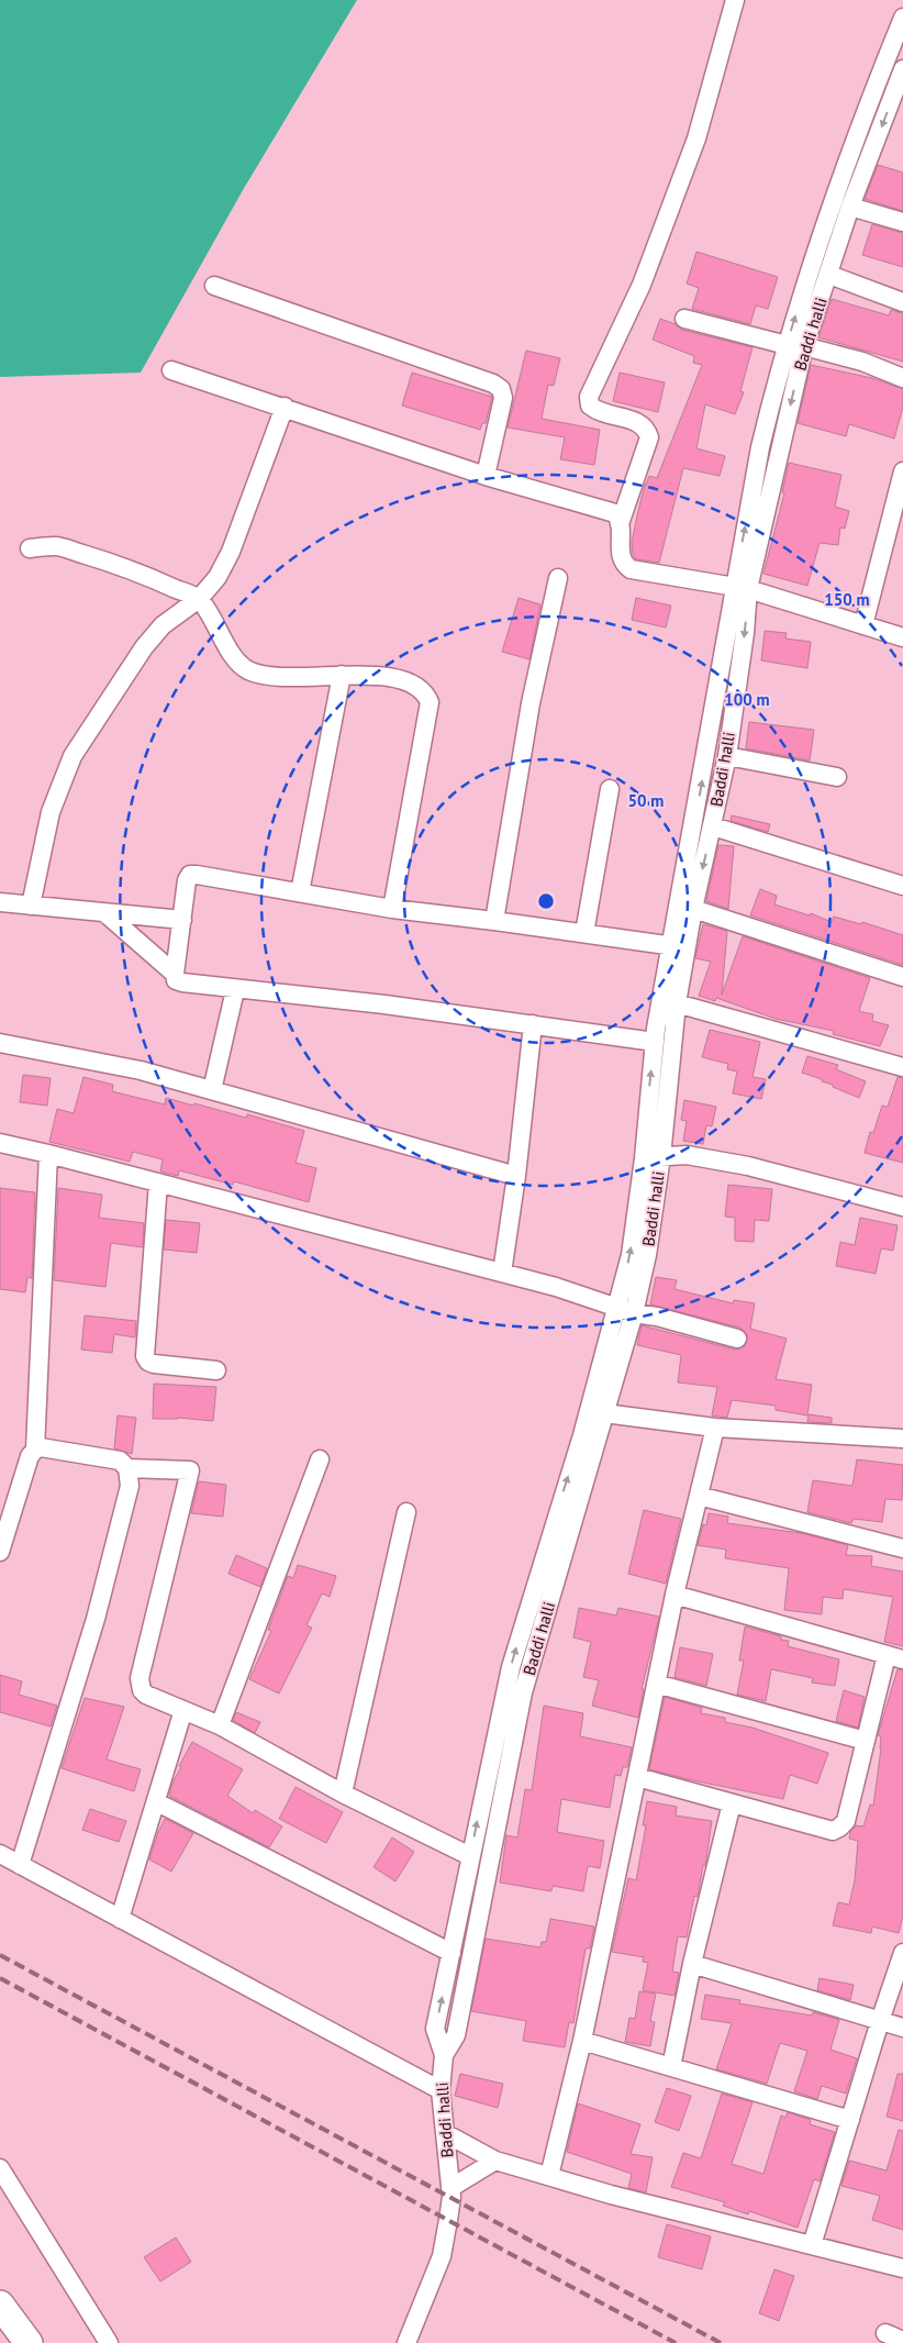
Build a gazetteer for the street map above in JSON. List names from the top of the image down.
{
  "streets": {
    "street": ["Baddi halli"]
  },
  "rings": ["150 m", "100 m", "50 m"]
}
